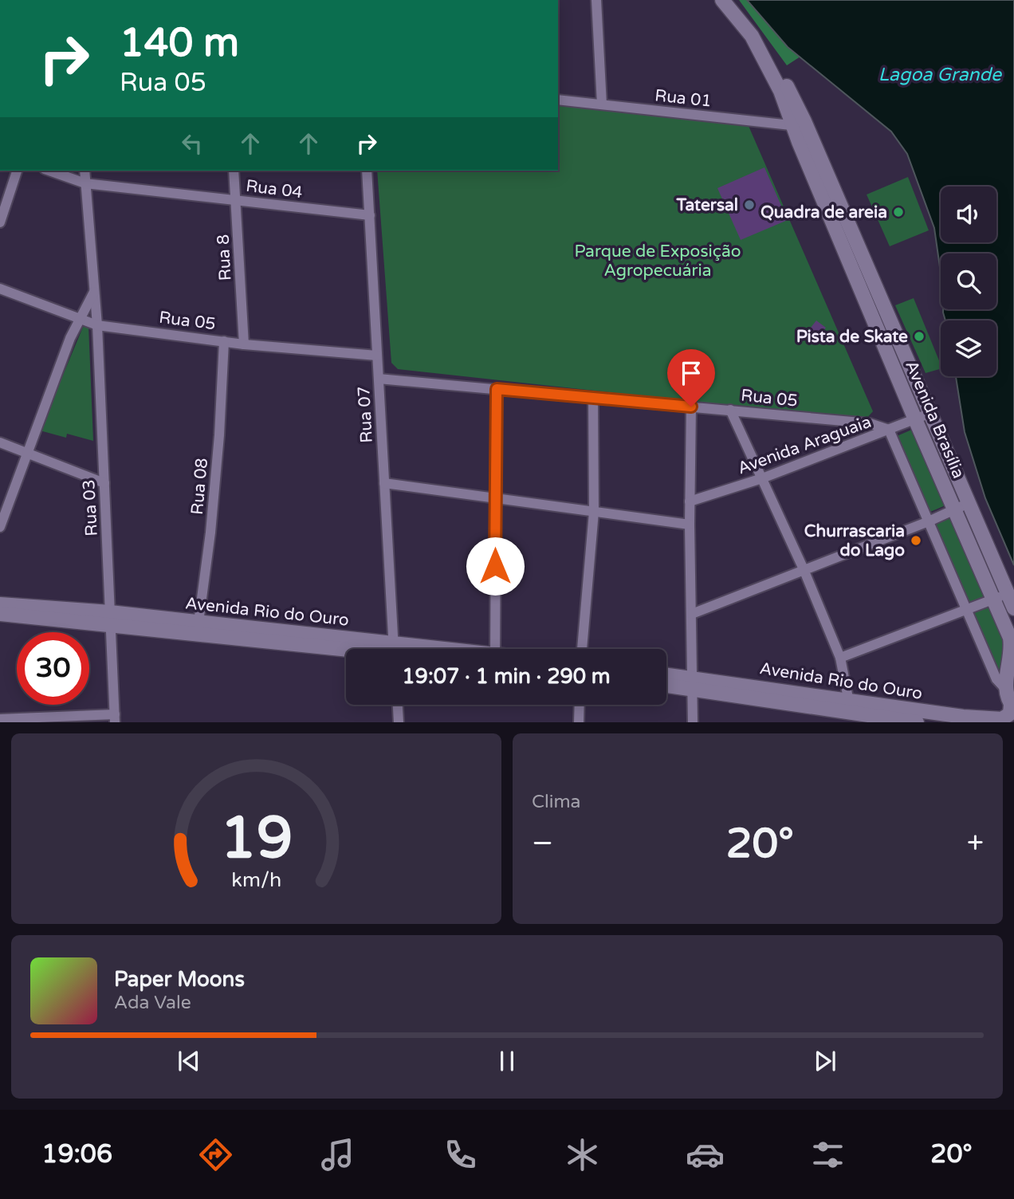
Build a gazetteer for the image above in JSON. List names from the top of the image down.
{
  "streets": {
    "main road": ["Avenida Brasília", "Avenida Rio do Ouro"],
    "street": [
      "Rua 01",
      "Rua 04",
      "Rua 8",
      "Rua 05",
      "Rua 07",
      "Avenida Araguaia",
      "Rua 08",
      "Rua 03"
    ]
  },
  "crossings": [
    ["Rua 01", "Avenida Brasília"],
    ["Rua 04", "Rua 8"],
    ["Rua 04", "Rua 07"],
    ["Rua 04", "Rua 03"],
    ["Rua 8", "Rua 05"],
    ["Rua 05", "Rua 07"],
    ["Rua 05", "Avenida Araguaia"],
    ["Rua 05", "Rua 08"],
    ["Rua 05", "Rua 03"],
    ["Avenida Brasília", "Avenida Araguaia"],
    ["Avenida Brasília", "Avenida Rio do Ouro"],
    ["Rua 08", "Avenida Rio do Ouro"],
    ["Rua 03", "Avenida Rio do Ouro"]
  ],
  "water": ["Lagoa Grande"],
  "parks": ["Parque de Exposição Agropecuária"],
  "places": [
    "Tatersal",
    "Quadra de areia",
    "Pista de Skate",
    "Churrascaria do Lago"
  ],
  "page": {
    "turn": ["140 m", "Rua 05"],
    "limit": "30",
    "trip": "19:07 · 1 min · 290 m",
    "tile": "Clima",
    "heat": ["−", "20°", "+"],
    "song": ["Paper Moons", "Ada Vale"],
    "tabs": ["19:06", "20°"],
    "gauge": ["19", "km/h"]
  }
}
